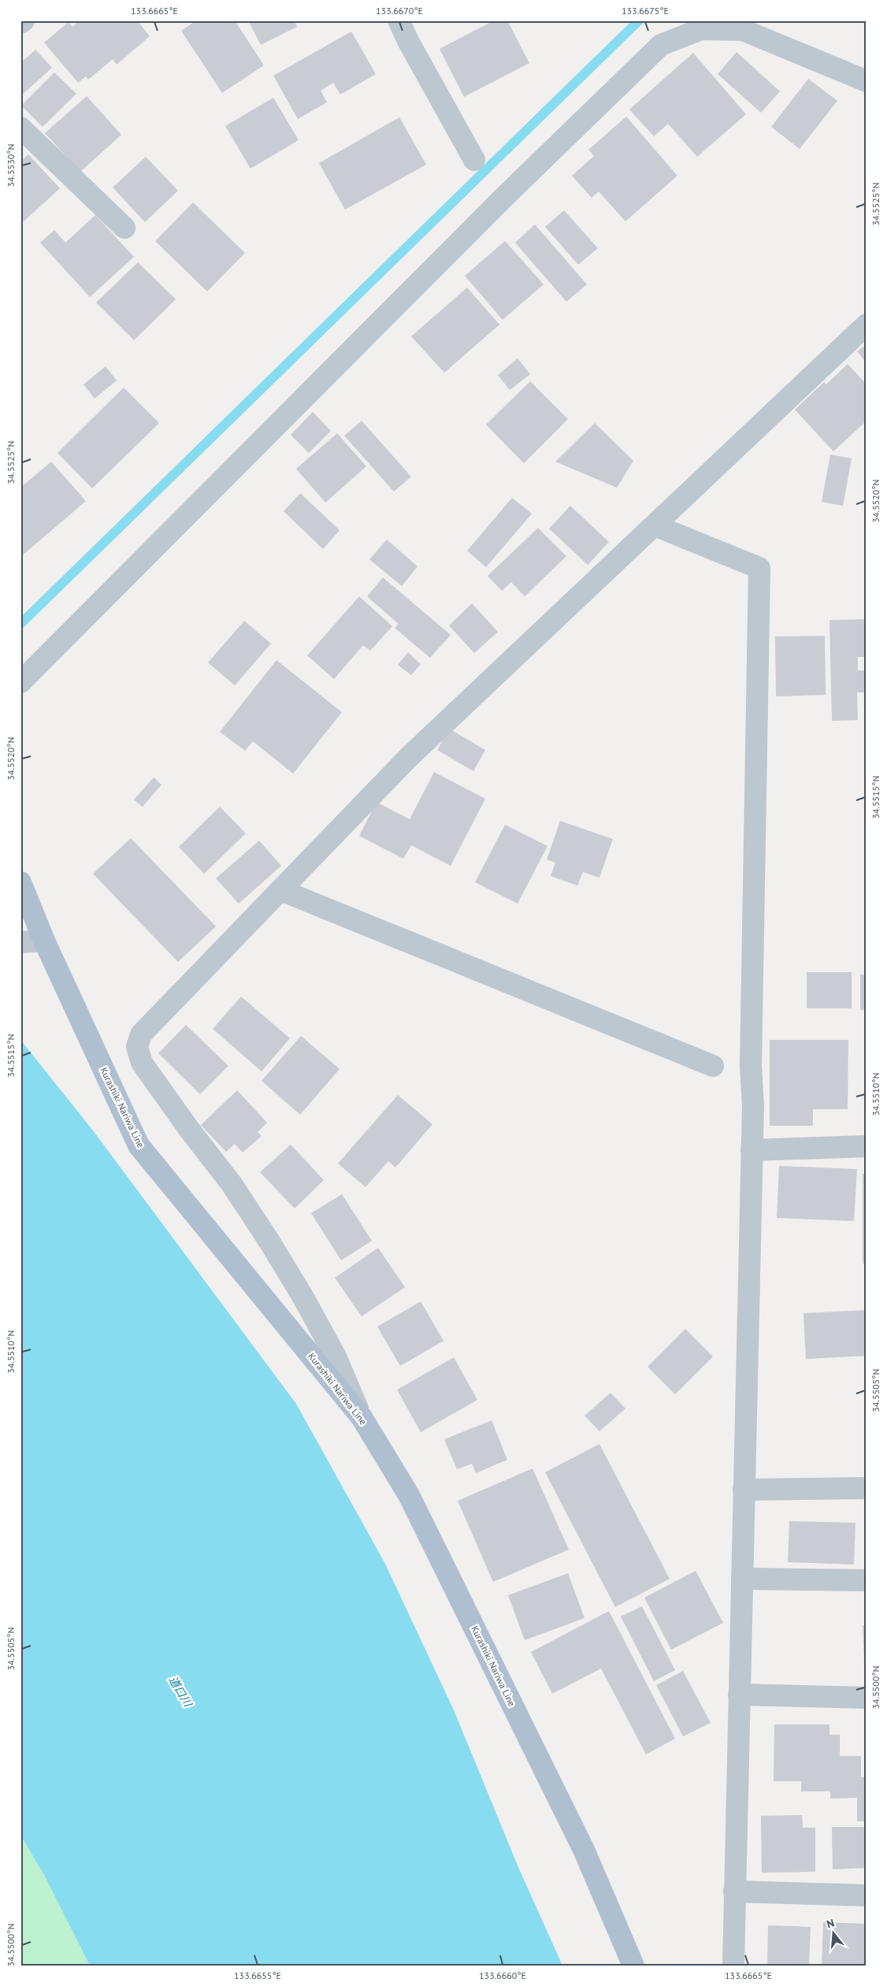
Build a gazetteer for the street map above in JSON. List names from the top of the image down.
{
  "streets": {
    "main road": ["Kurashiki Nariwa Line"]
  },
  "water": ["道口川"],
  "north": "top",
  "coordinates": [
    "133.6665°E",
    "133.6670°E",
    "133.6675°E",
    "34.5530°N",
    "34.5525°N",
    "34.5520°N",
    "34.5515°N",
    "34.5510°N",
    "34.5505°N",
    "34.5500°N",
    "133.6655°E",
    "133.6660°E"
  ]
}
